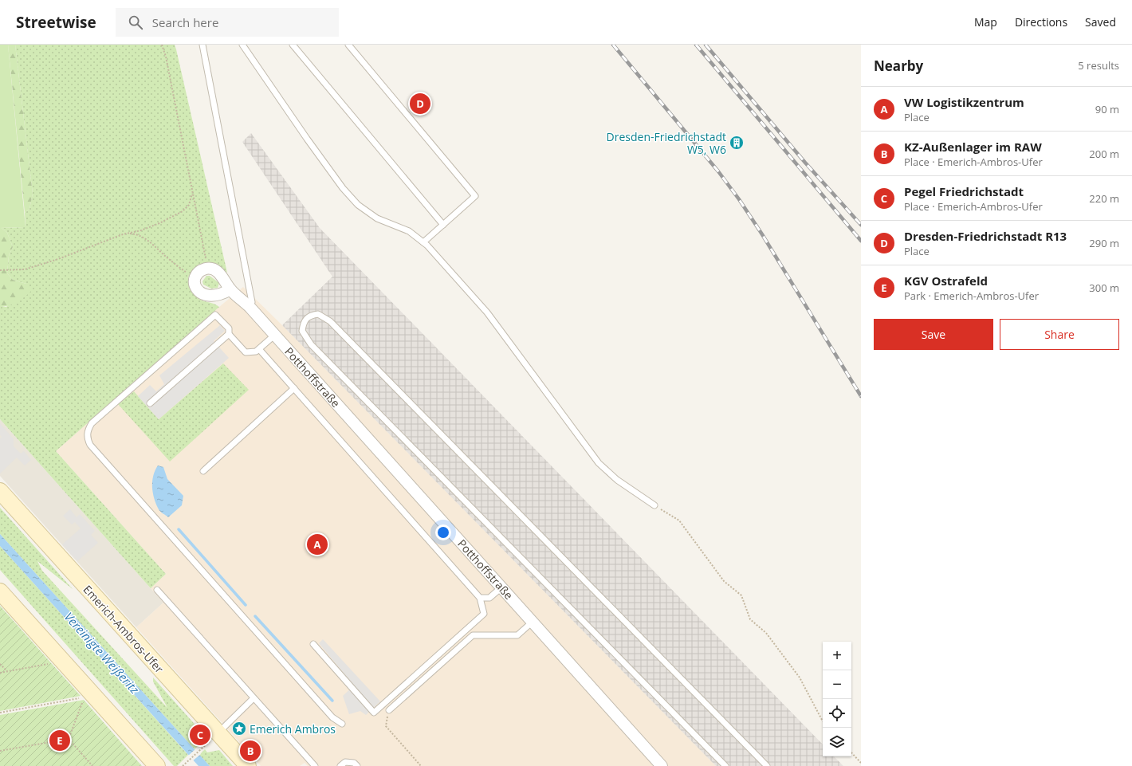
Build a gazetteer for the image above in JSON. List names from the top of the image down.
{
  "streets": {
    "main road": ["Emerich-Ambros-Ufer"],
    "street": ["Potthoffstraße"]
  },
  "water": ["Vereinigte Weißeritz"],
  "places": {
    "building": ["Dresden-Friedrichstadt W5, W6"],
    "place": ["Emerich Ambros"]
  },
  "page": {
    "header": "Streetwise",
    "search": "Search here",
    "nav": ["Map", "Directions", "Saved"],
    "heading": ["Nearby", "5 results"],
    "list": [
      {
        "mark": "A",
        "name": "VW Logistikzentrum",
        "note": "Place",
        "value": "90 m"
      },
      {
        "mark": "B",
        "name": "KZ-Außenlager im RAW",
        "note": "Place · Emerich-Ambros-Ufer",
        "value": "200 m"
      },
      {
        "mark": "C",
        "name": "Pegel Friedrichstadt",
        "note": "Place · Emerich-Ambros-Ufer",
        "value": "220 m"
      },
      {
        "mark": "D",
        "name": "Dresden-Friedrichstadt R13",
        "note": "Place",
        "value": "290 m"
      },
      {
        "mark": "E",
        "name": "KGV Ostrafeld",
        "note": "Park · Emerich-Ambros-Ufer",
        "value": "300 m"
      }
    ],
    "pins": [
      "D",
      "A",
      "C",
      "E",
      "B"
    ],
    "buttons": ["Save", "Share"],
    "map_buttons": ["+", "−"]
  }
}
